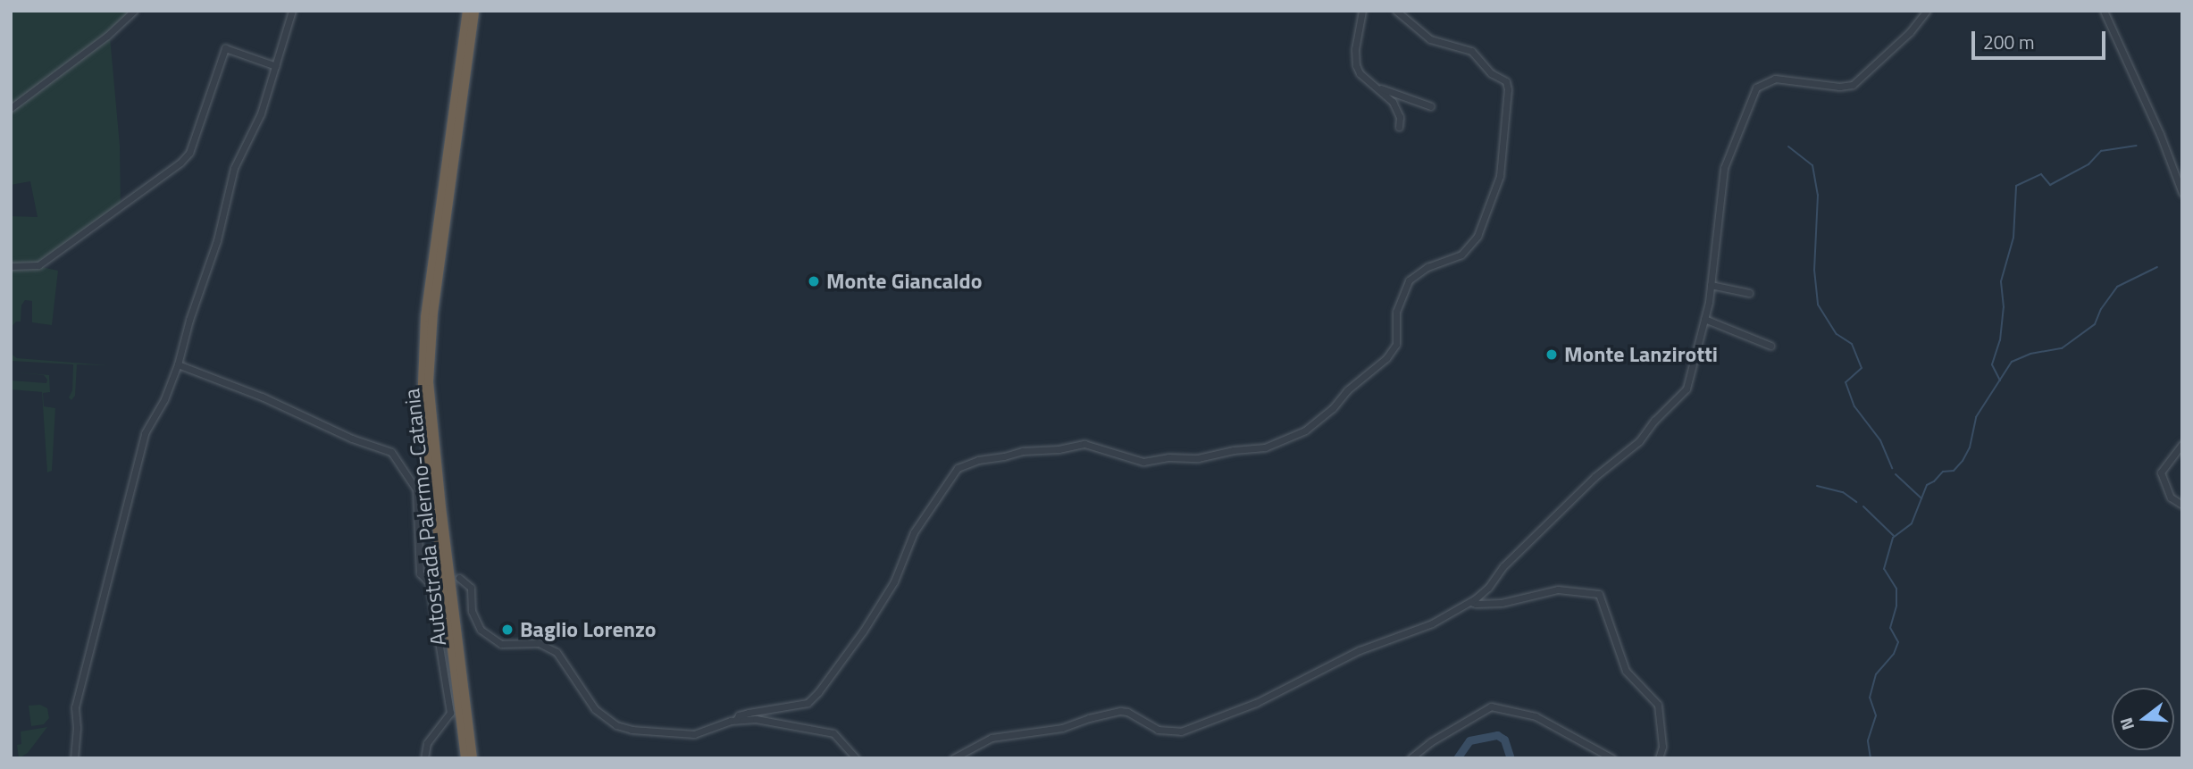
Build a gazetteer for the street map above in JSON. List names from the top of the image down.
{
  "streets": {
    "highway": ["Autostrada Palermo-Catania"]
  },
  "places": ["Monte Giancaldo", "Monte Lanzirotti", "Baglio Lorenzo"],
  "scale_bar": "200 m",
  "north": "left"
}
